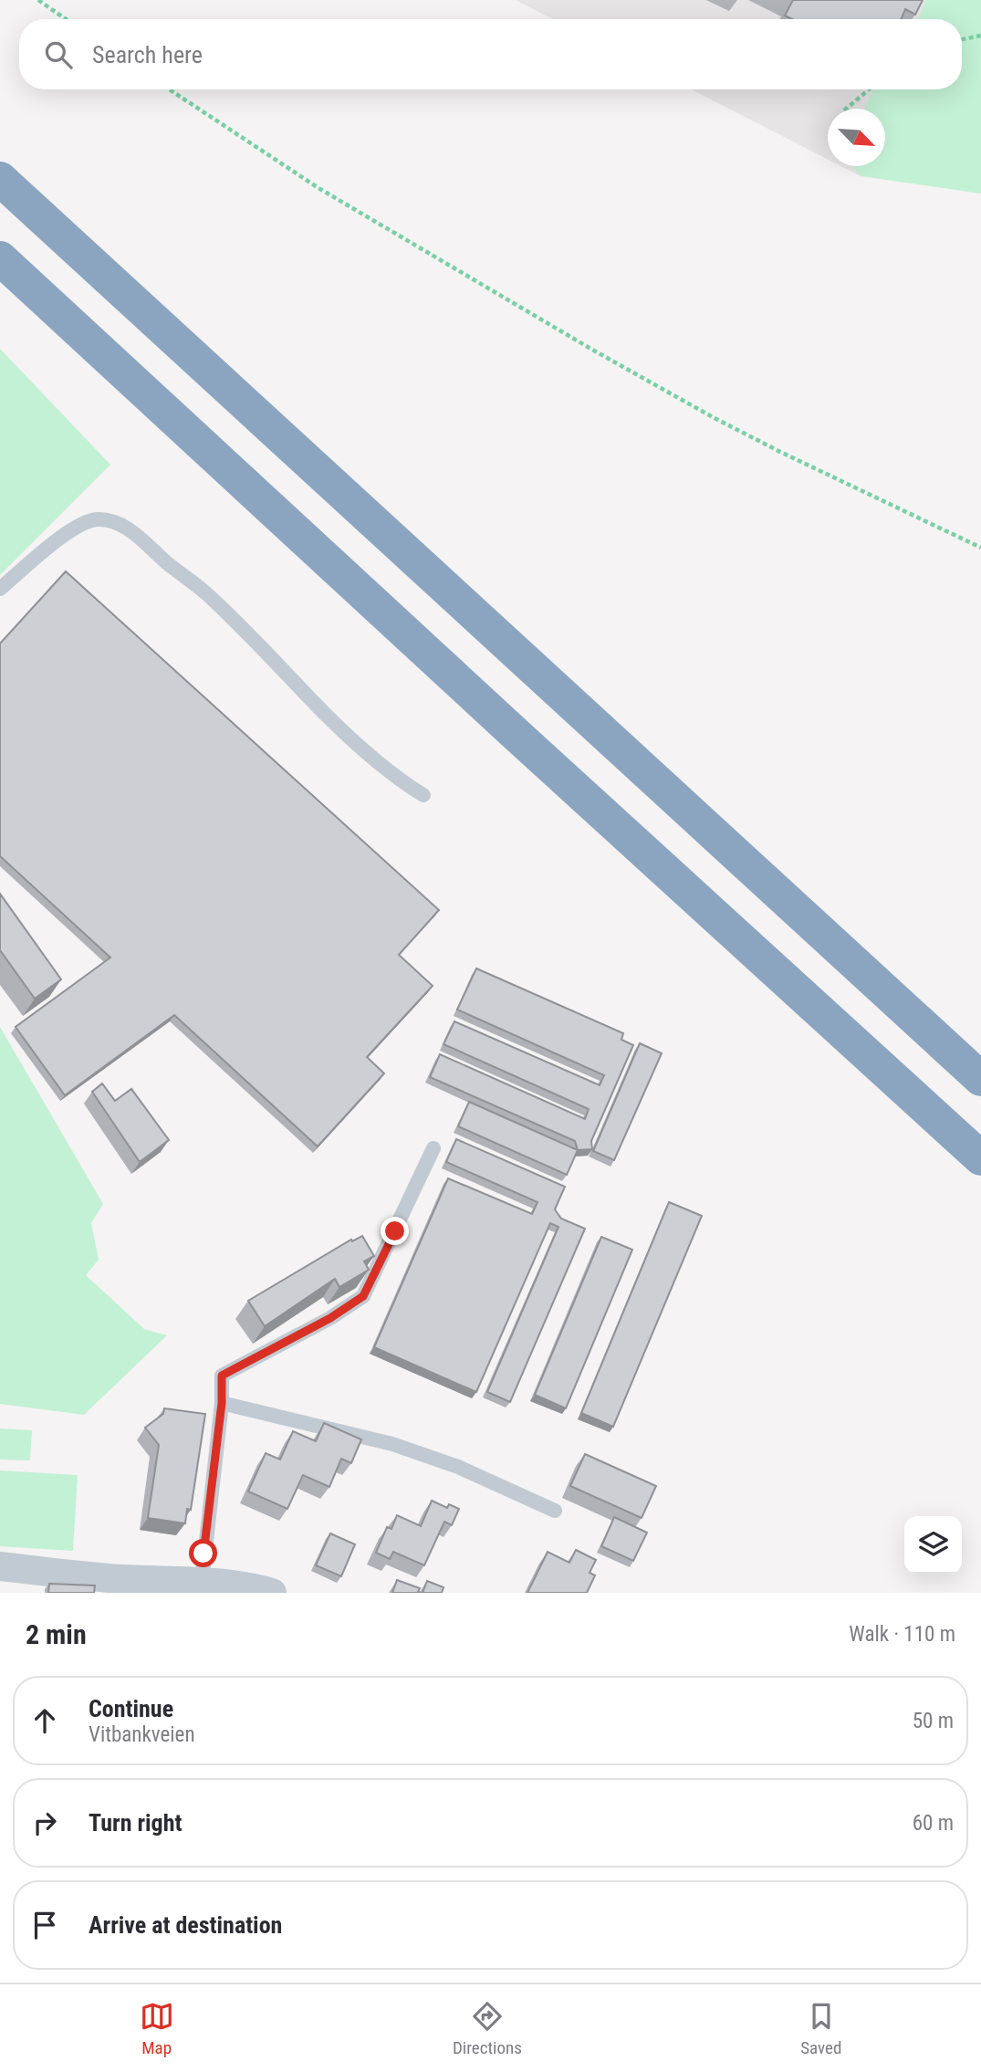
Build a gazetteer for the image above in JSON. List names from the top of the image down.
{
  "north": "bottom right",
  "page": {
    "search": "Search here",
    "heading": ["2 min", "Walk · 110 m"],
    "list": [
      ["Continue", "Vitbankveien", "50 m"],
      ["Turn right", "60 m"],
      "Arrive at destination"
    ],
    "nav": ["Map", "Directions", "Saved"]
  }
}
